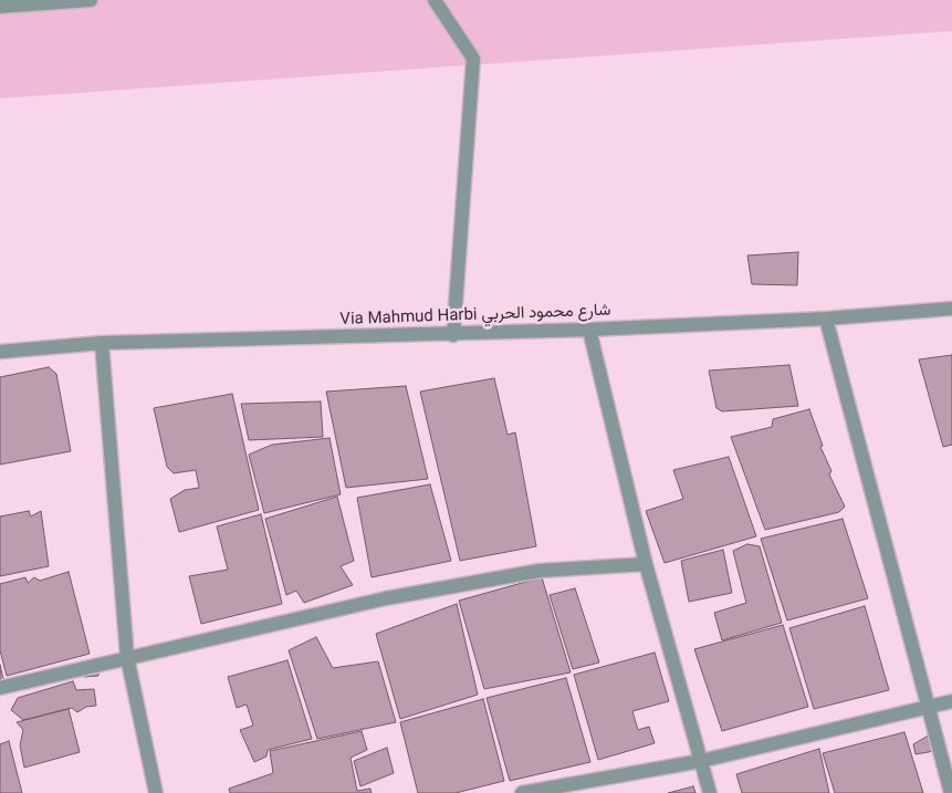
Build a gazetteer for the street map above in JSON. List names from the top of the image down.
{
  "streets": {
    "street": ["Via Mahmud Harbi شارع محمود الحربي"]
  }
}
